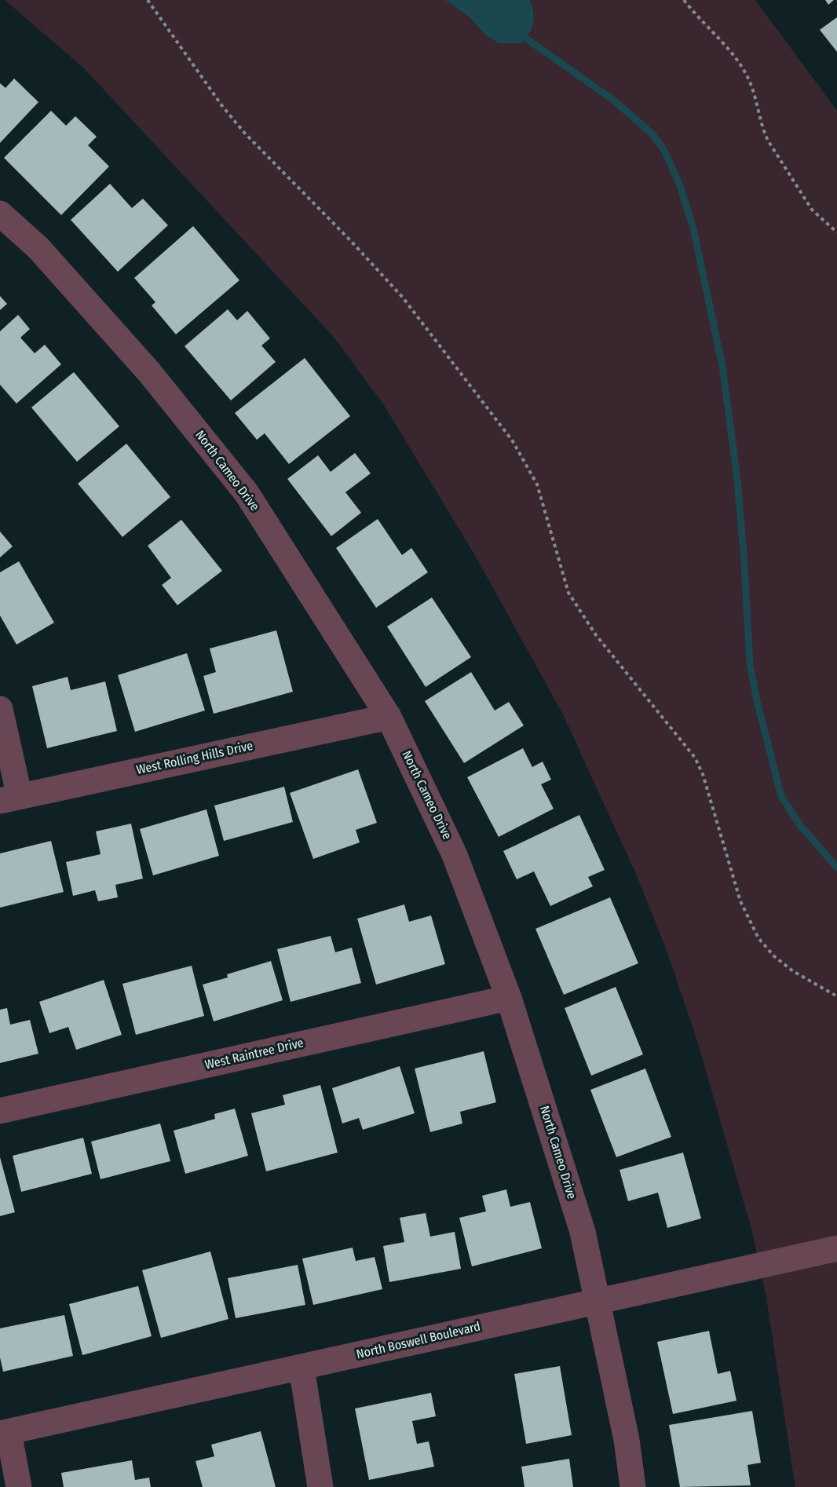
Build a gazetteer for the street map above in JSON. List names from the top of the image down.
{
  "streets": {
    "street": [
      "North Cameo Drive",
      "West Rolling Hills Drive",
      "West Raintree Drive",
      "North Boswell Boulevard"
    ]
  },
  "crossings": [
    ["North Cameo Drive", "West Rolling Hills Drive"],
    ["North Cameo Drive", "West Raintree Drive"],
    ["North Cameo Drive", "North Boswell Boulevard"]
  ]
}
